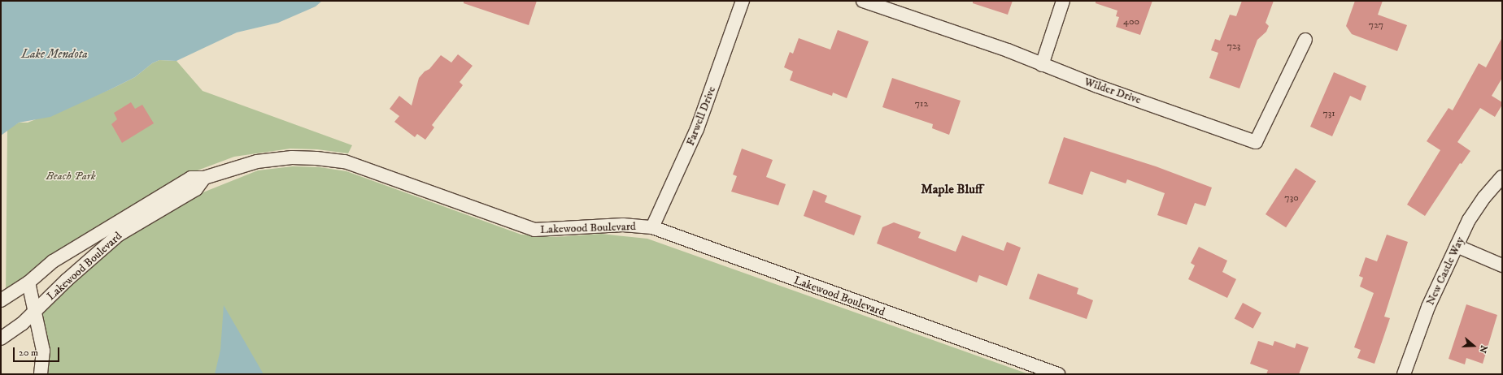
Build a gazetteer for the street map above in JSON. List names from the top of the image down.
{
  "streets": {
    "street": [
      "Wilder Drive",
      "Farwell Drive",
      "Lakewood Boulevard",
      "New Castle Way"
    ]
  },
  "crossings": [
    ["Farwell Drive", "Lakewood Boulevard"]
  ],
  "districts": ["Maple Bluff"],
  "water": ["Lake Mendota"],
  "parks": ["Beach Park"],
  "house_numbers": [
    "400",
    "727",
    "723",
    "712",
    "731",
    "730"
  ],
  "scale_bar": "20 m",
  "north": "right"
}
